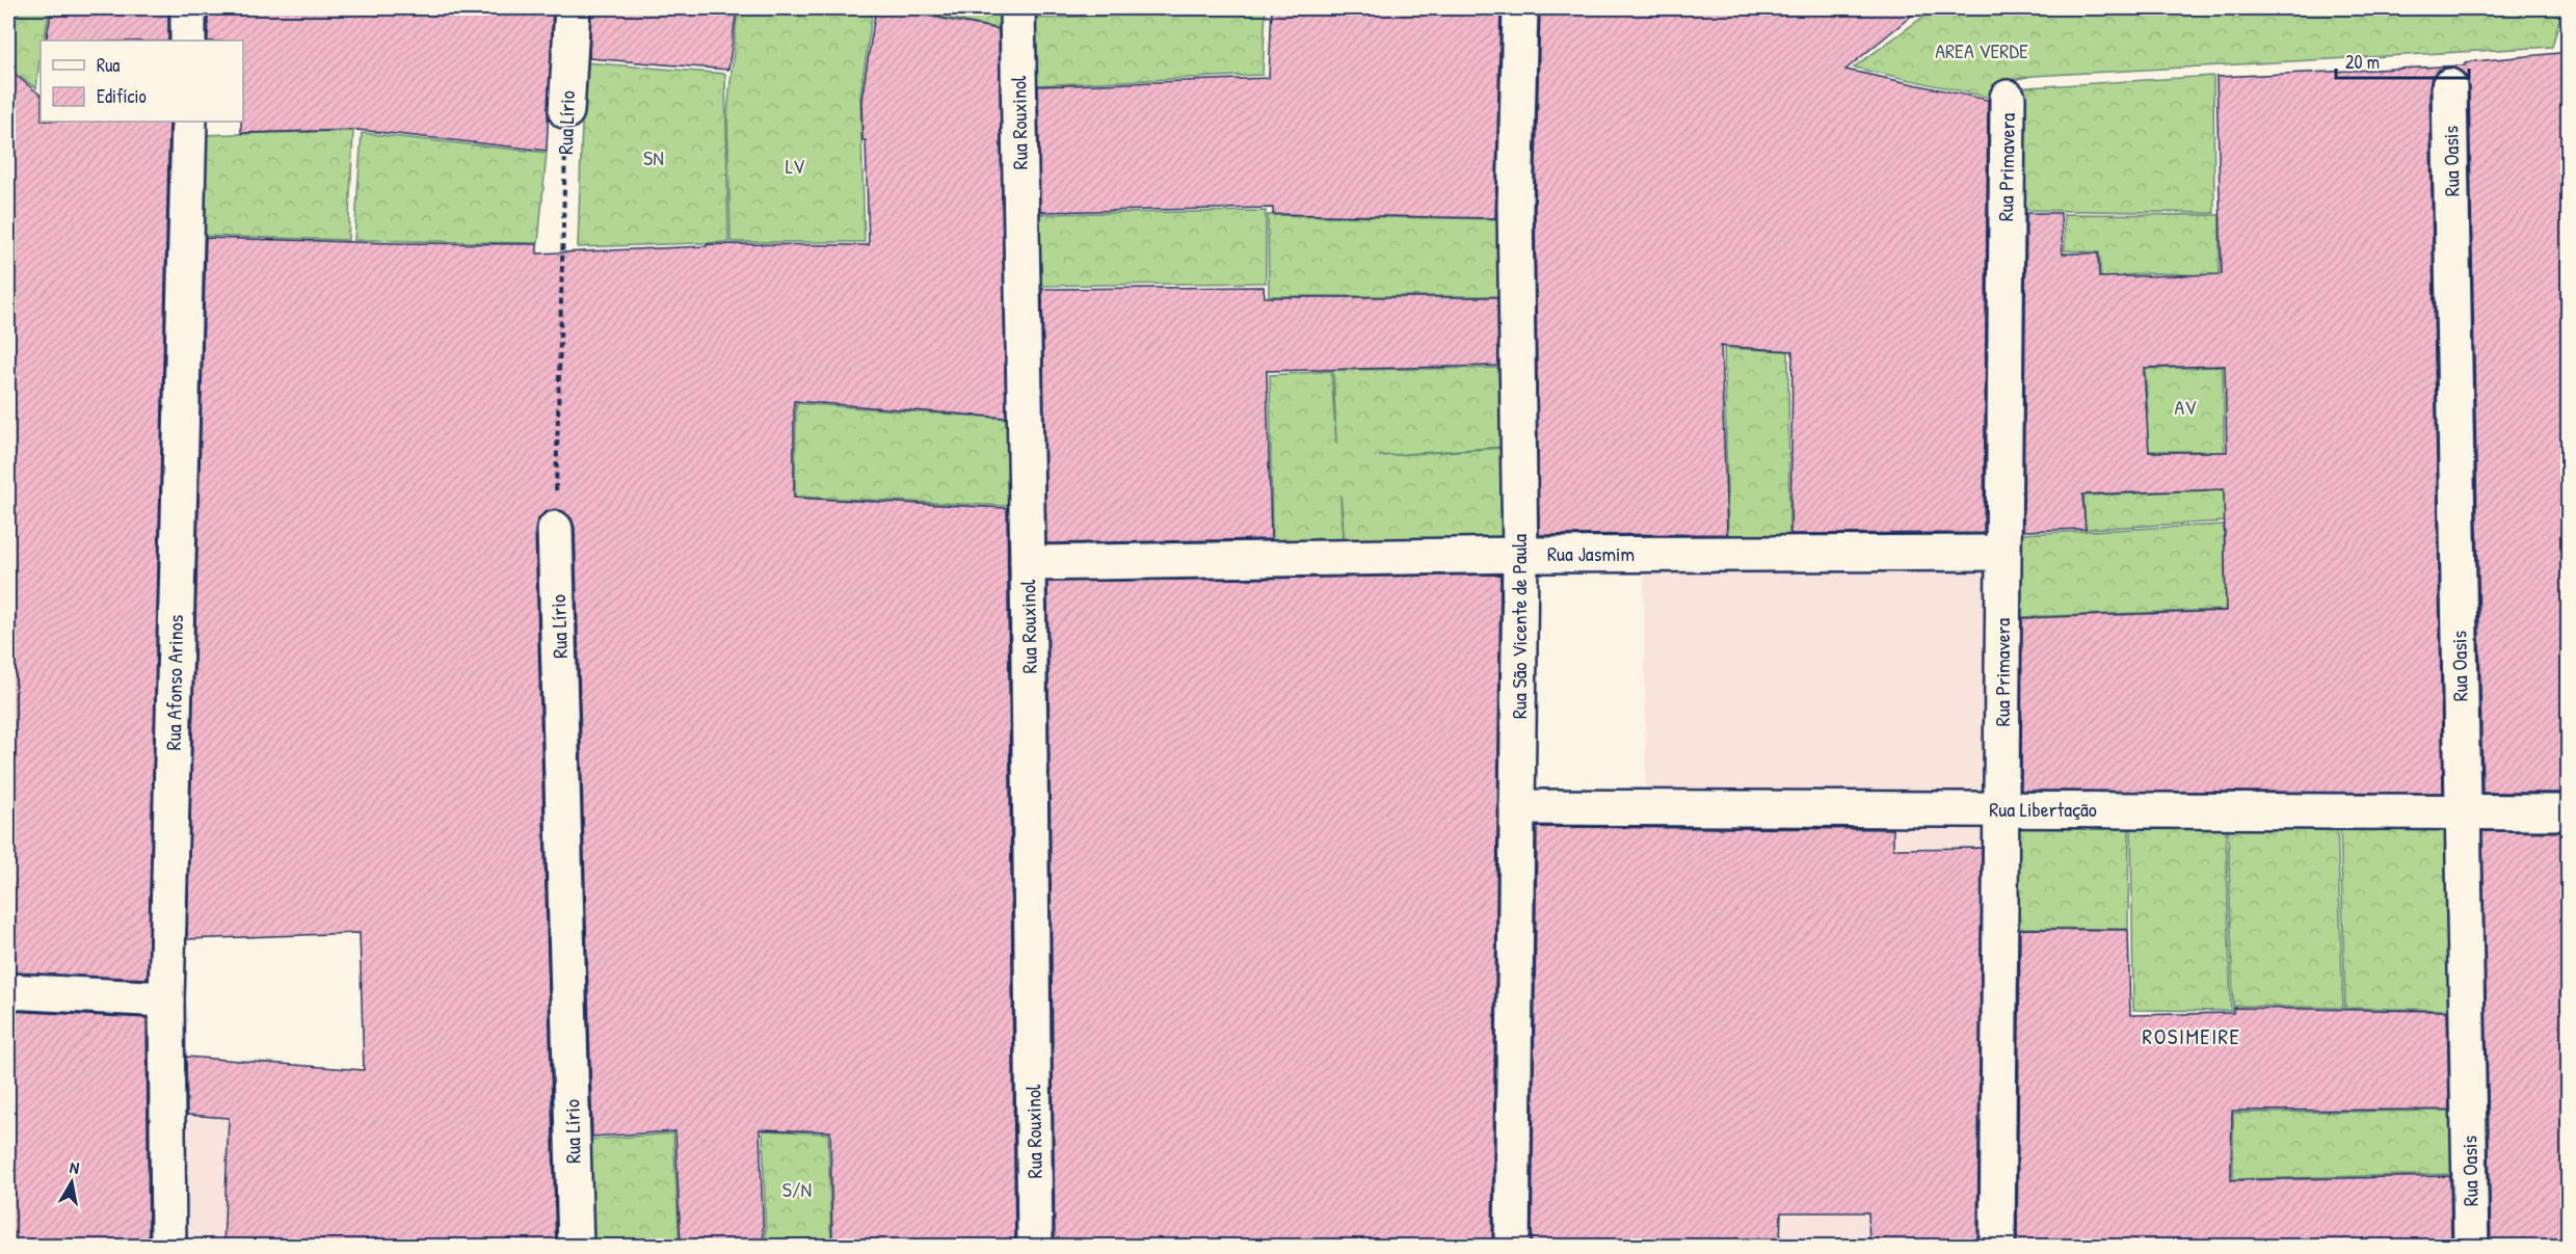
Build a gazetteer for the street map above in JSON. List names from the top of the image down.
{
  "streets": {
    "street": [
      "Rua Lírio",
      "Rua Rouxinol",
      "Rua Oasis",
      "Rua Primavera",
      "Rua Jasmim",
      "Rua São Vicente de Paula",
      "Rua Afonso Arinos",
      "Rua Libertação"
    ]
  },
  "crossings": [
    ["Rua Rouxinol", "Rua Jasmim"],
    ["Rua Oasis", "Rua Libertação"],
    ["Rua Primavera", "Rua Jasmim"],
    ["Rua Primavera", "Rua Libertação"],
    ["Rua Jasmim", "Rua São Vicente de Paula"],
    ["Rua São Vicente de Paula", "Rua Libertação"]
  ],
  "districts": ["ROSIMEIRE"],
  "parks": [
    "AREA VERDE",
    "SN",
    "LV",
    "AV",
    "S/N"
  ],
  "legend": ["Rua", "Edifício"],
  "scale_bar": "20 m",
  "north": "top"
}
